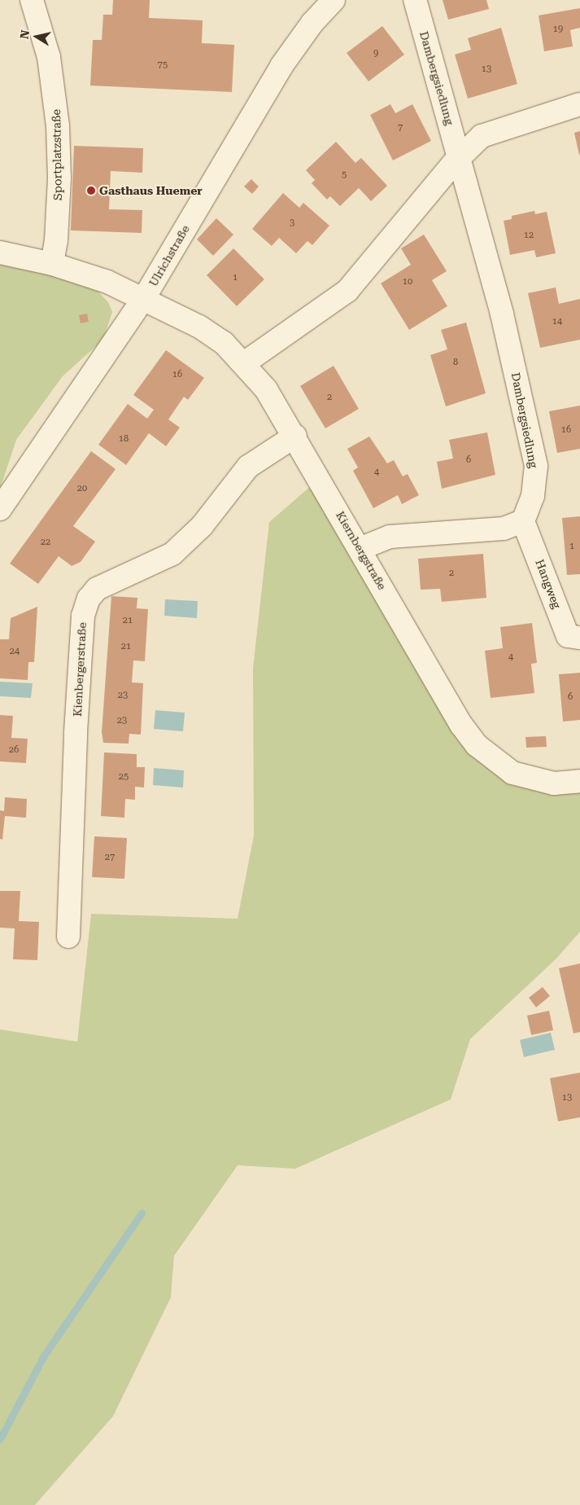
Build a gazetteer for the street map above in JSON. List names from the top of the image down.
{
  "streets": {
    "street": [
      "Dambergsiedlung",
      "Sportplatzstraße",
      "Ulrichstraße",
      "Kiernbergstraße",
      "Hangweg",
      "Kienbergerstraße"
    ]
  },
  "crossings": [
    ["Dambergsiedlung", "Hangweg"],
    ["Ulrichstraße", "Kiernbergstraße"],
    ["Kiernbergstraße", "Kienbergerstraße"]
  ],
  "places": ["Gasthaus Huemer"],
  "house_numbers": [
    "19",
    "9",
    "75",
    "13",
    "7",
    "5",
    "3",
    "12",
    "1",
    "10",
    "14",
    "8",
    "16",
    "2",
    "16",
    "18",
    "6",
    "4",
    "20",
    "22",
    "1",
    "2",
    "21",
    "21",
    "24",
    "4",
    "23",
    "6",
    "23",
    "26",
    "25",
    "27",
    "13"
  ],
  "north": "left"
}
